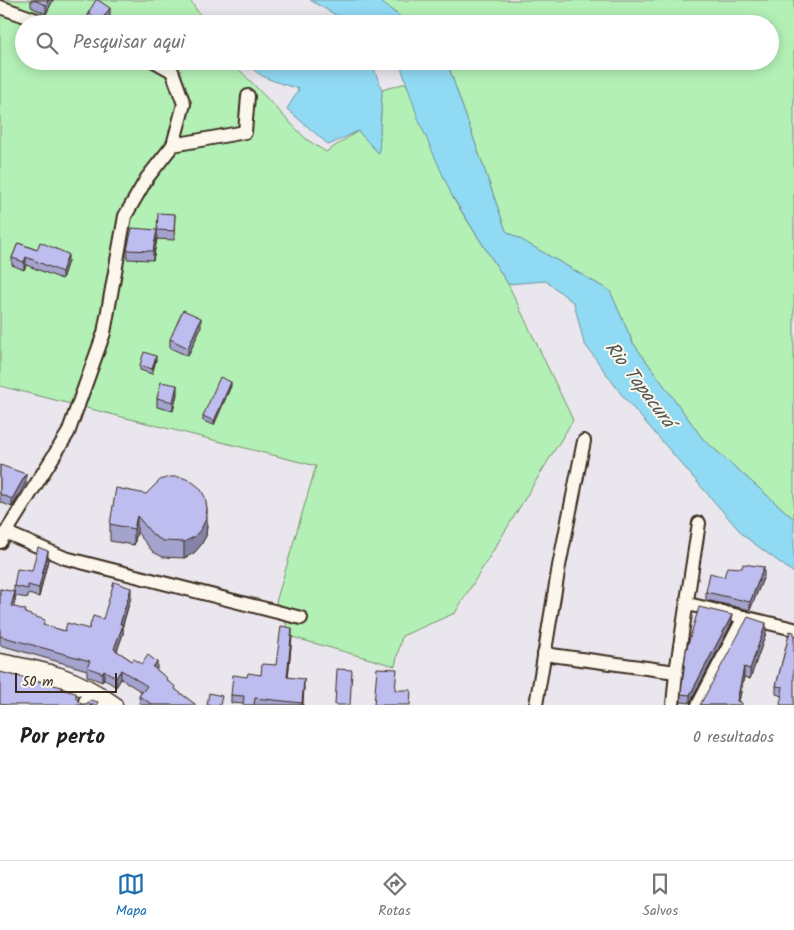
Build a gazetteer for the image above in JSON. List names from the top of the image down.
{
  "water": ["Rio Tapacurá"],
  "scale_bar": "50 m",
  "page": {
    "search": "Pesquisar aqui",
    "scale": "50 m",
    "heading": ["Por perto", "0 resultados"],
    "nav": ["Mapa", "Rotas", "Salvos"]
  }
}
